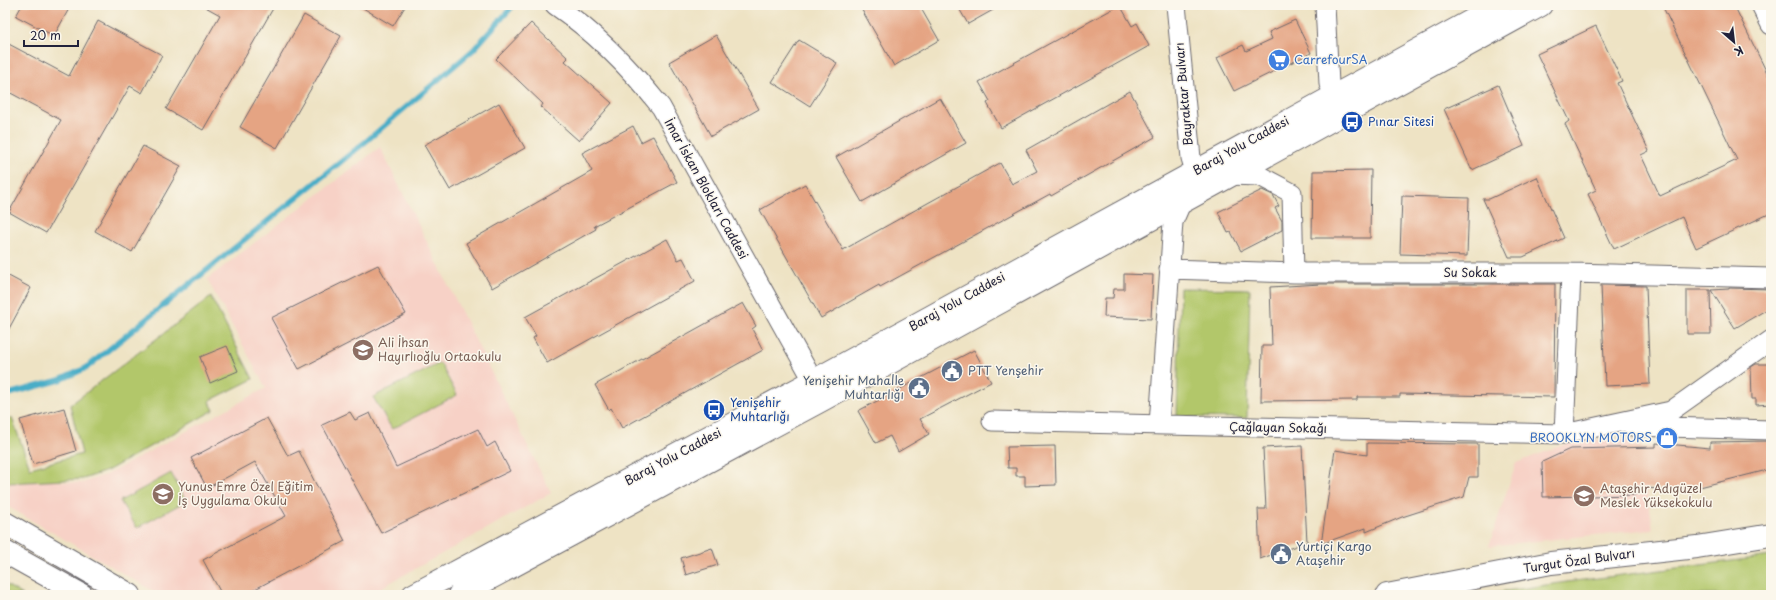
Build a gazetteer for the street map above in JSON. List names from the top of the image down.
{
  "streets": {
    "street": [
      "Bayraktar Bulvarı",
      "Baraj Yolu Caddesi",
      "İmar İskan Blokları Caddesi",
      "Su Sokak",
      "Çağlayan Sokağı",
      "Turgut Özal Bulvarı"
    ]
  },
  "crossings": [
    ["Bayraktar Bulvarı", "Baraj Yolu Caddesi"],
    ["Baraj Yolu Caddesi", "İmar İskan Blokları Caddesi"]
  ],
  "places": {
    "supermarket": ["CarrefourSA"],
    "bus stop": ["Pınar Sitesi", "Yenişehir Muhtarlığı"],
    "school or university": ["Ali İhsan Hayırlıoğlu Ortaokulu", "Yunus Emre Özel Eğitim İş Uygulama Okulu", "Ataşehir Adıgüzel Meslek Yüksekokulu"],
    "public building": ["PTT Yenşehir", "Yenişehir Mahalle Muhtarlığı", "Yurtiçi Kargo Ataşehir"],
    "shop": ["BROOKLYN MOTORS"]
  },
  "scale_bar": "20 m",
  "north": "bottom right"
}
